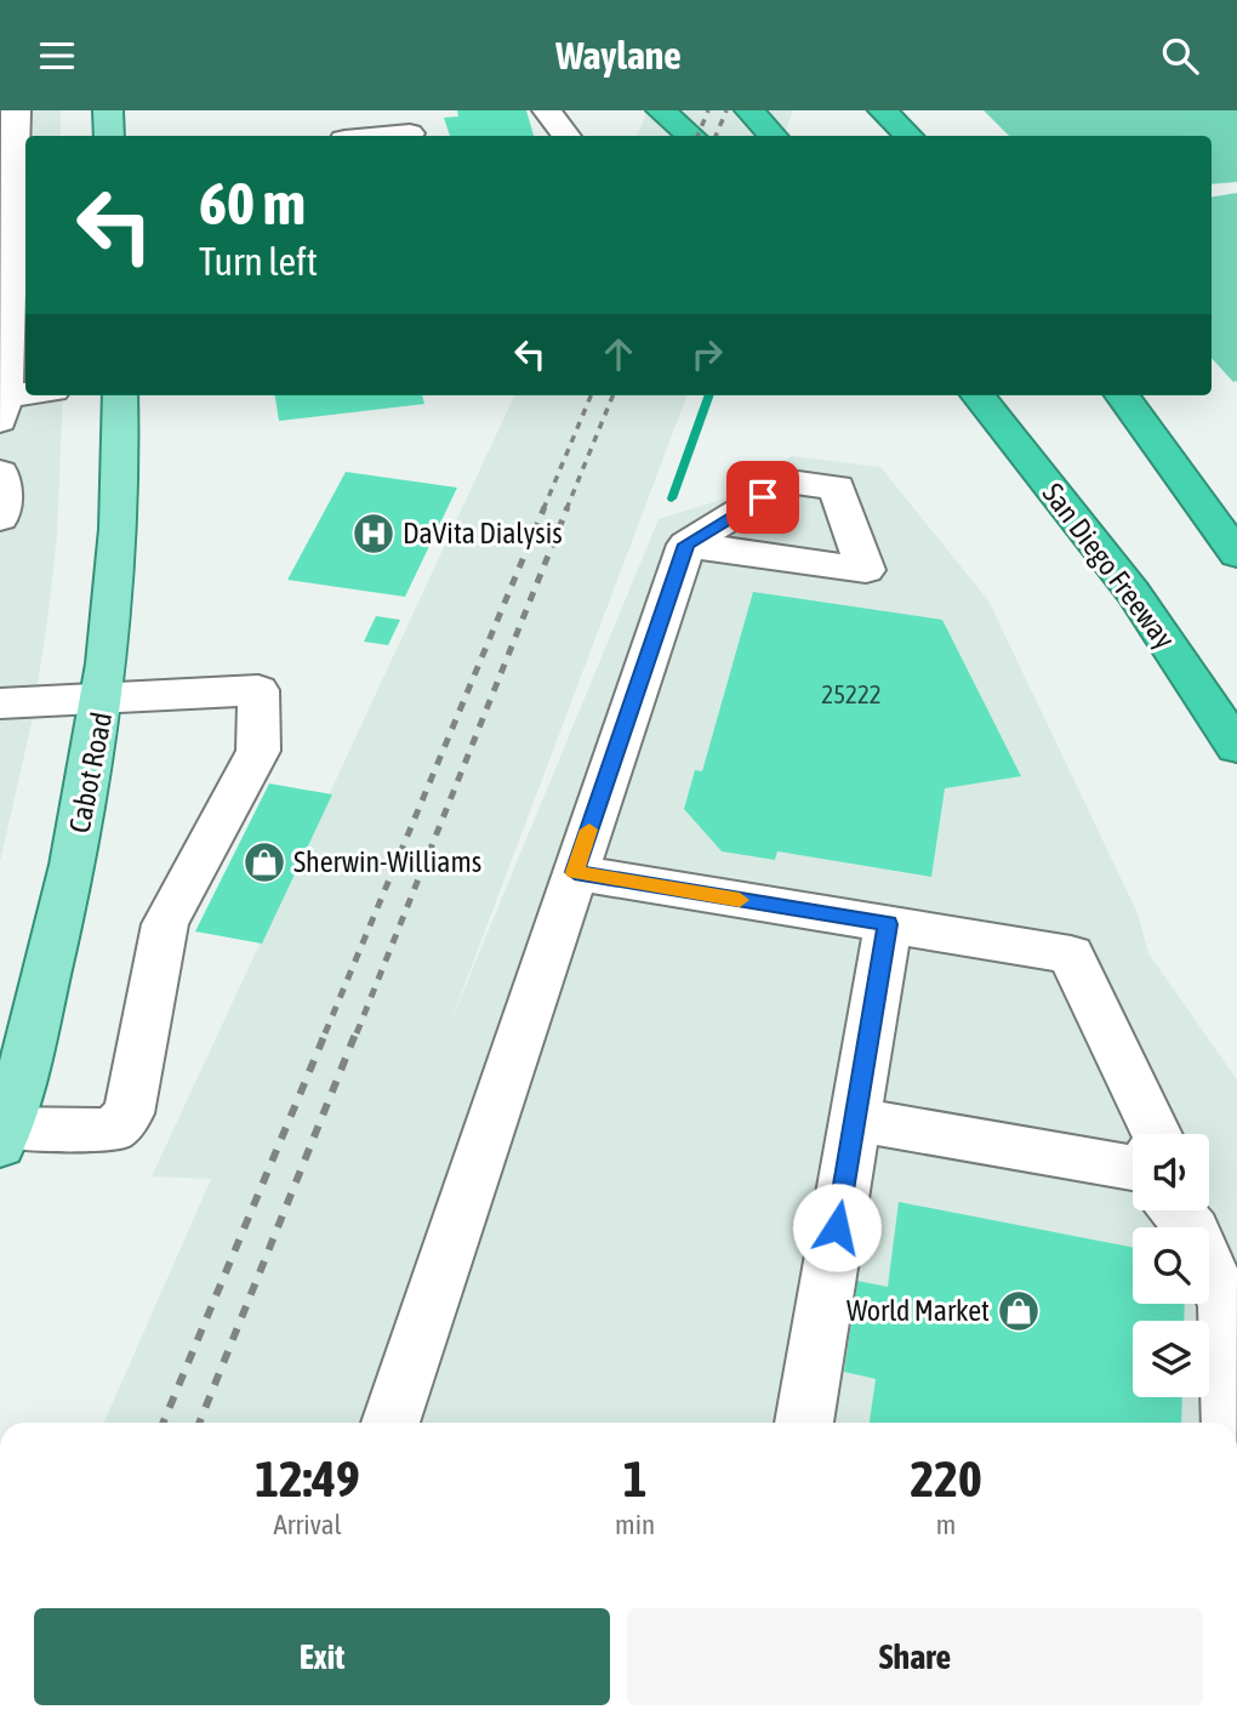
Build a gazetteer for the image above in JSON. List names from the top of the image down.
{
  "streets": {
    "highway": ["San Diego Freeway"],
    "main road": ["Cabot Road"]
  },
  "places": {
    "hospital": ["DaVita Dialysis"],
    "shop": ["Sherwin-Williams", "World Market"]
  },
  "house_numbers": ["25222"],
  "page": {
    "header": "Waylane",
    "turn": ["60 m", "Turn left"],
    "eta": [
      "12:49",
      "Arrival",
      "1",
      "min",
      "220",
      "m"
    ],
    "buttons": ["Exit", "Share"]
  }
}
